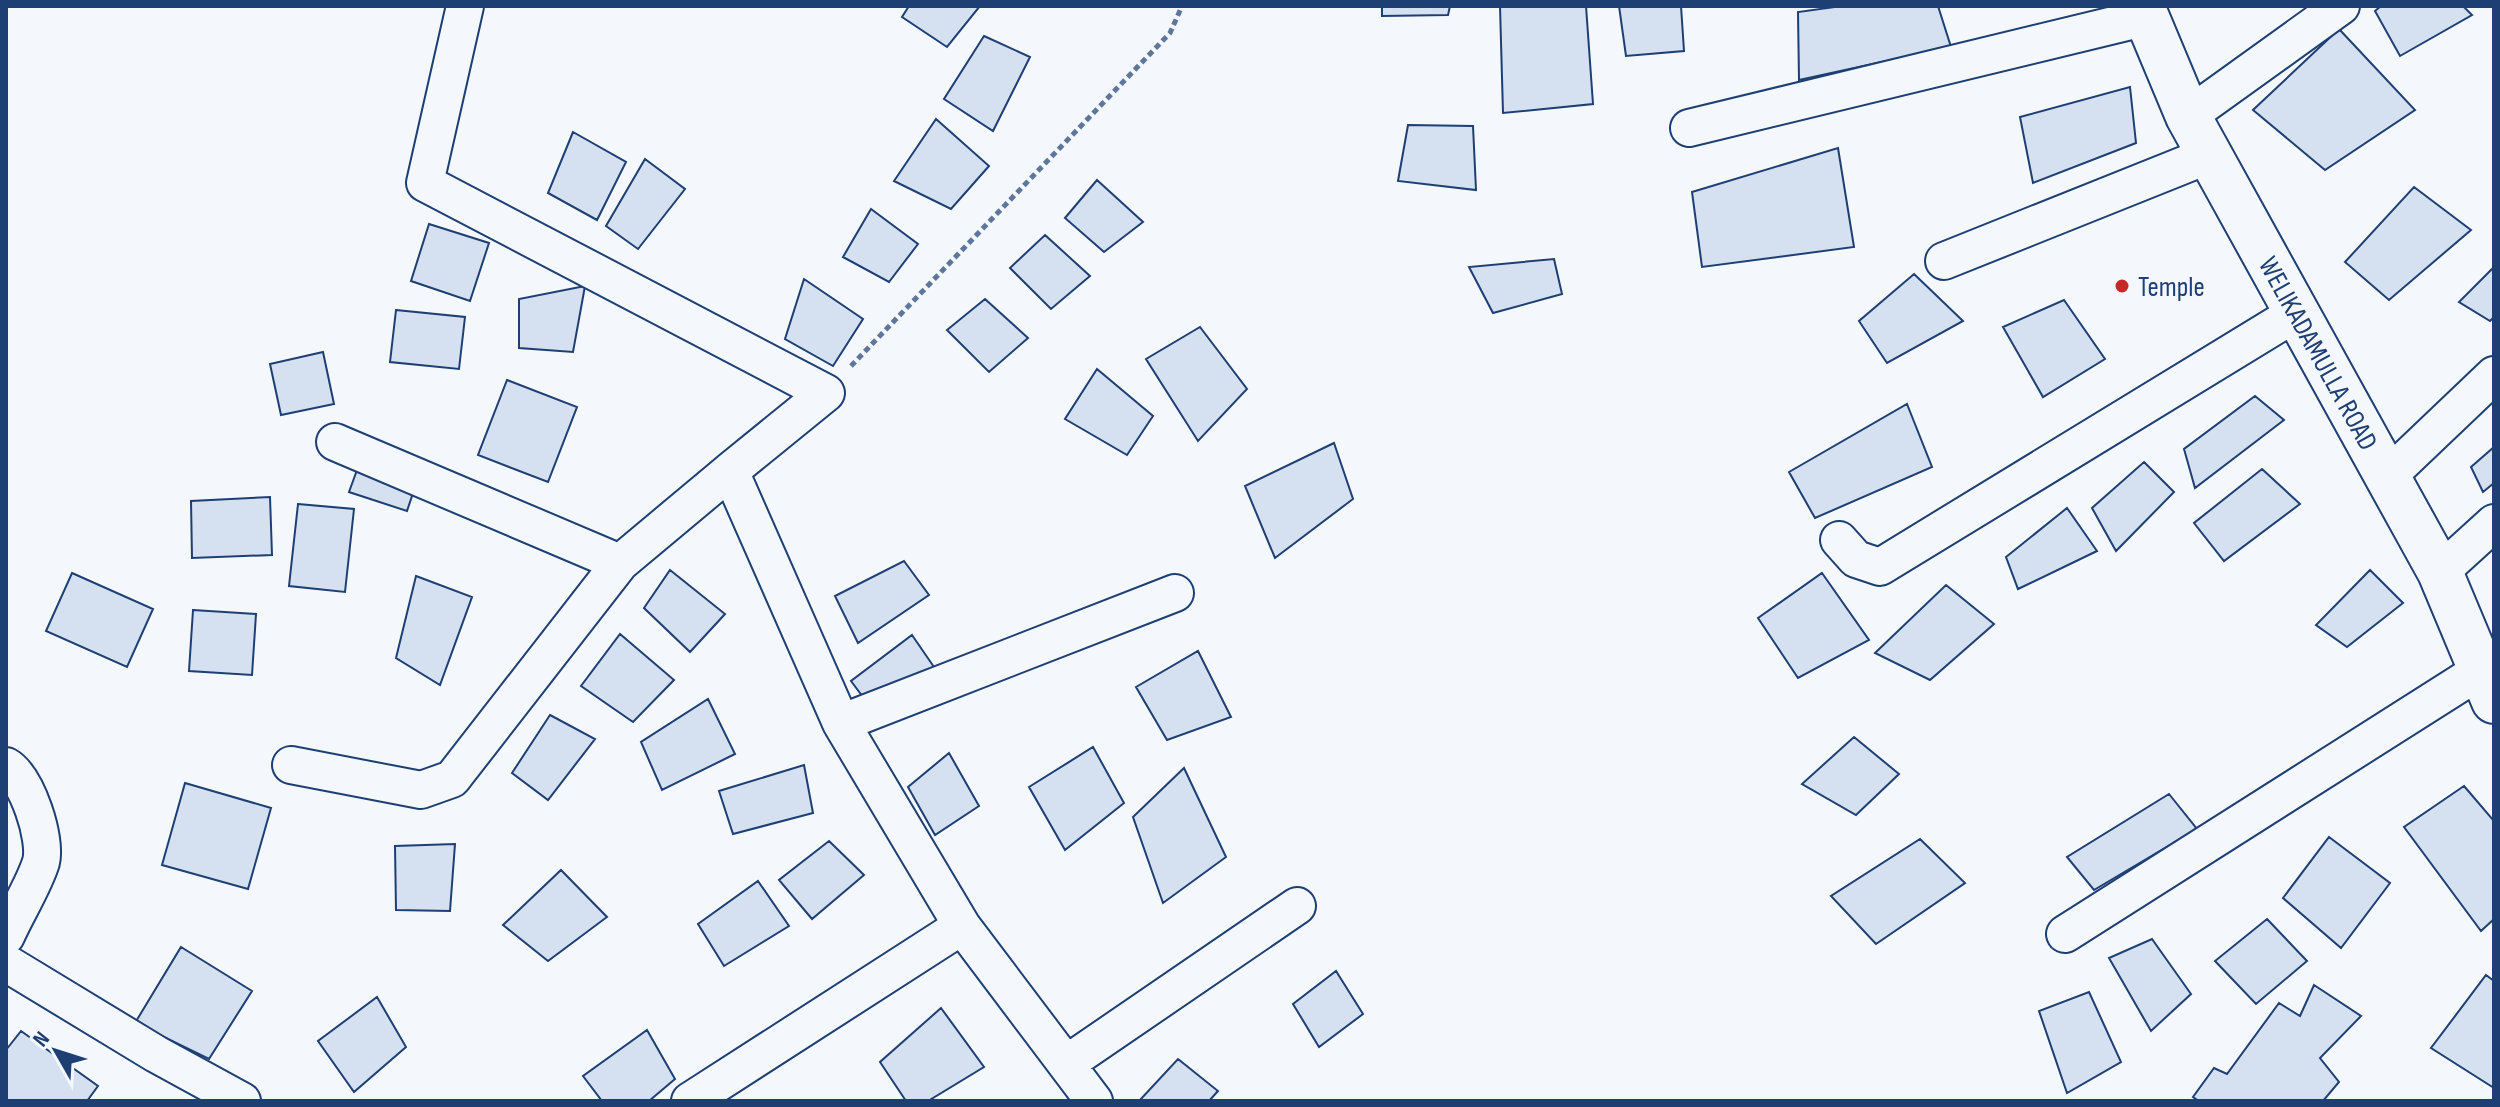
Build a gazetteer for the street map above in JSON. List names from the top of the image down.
{
  "streets": {
    "street": ["WELIKADAMULLA ROAD"]
  },
  "places": ["Temple"],
  "north": "top left"
}
